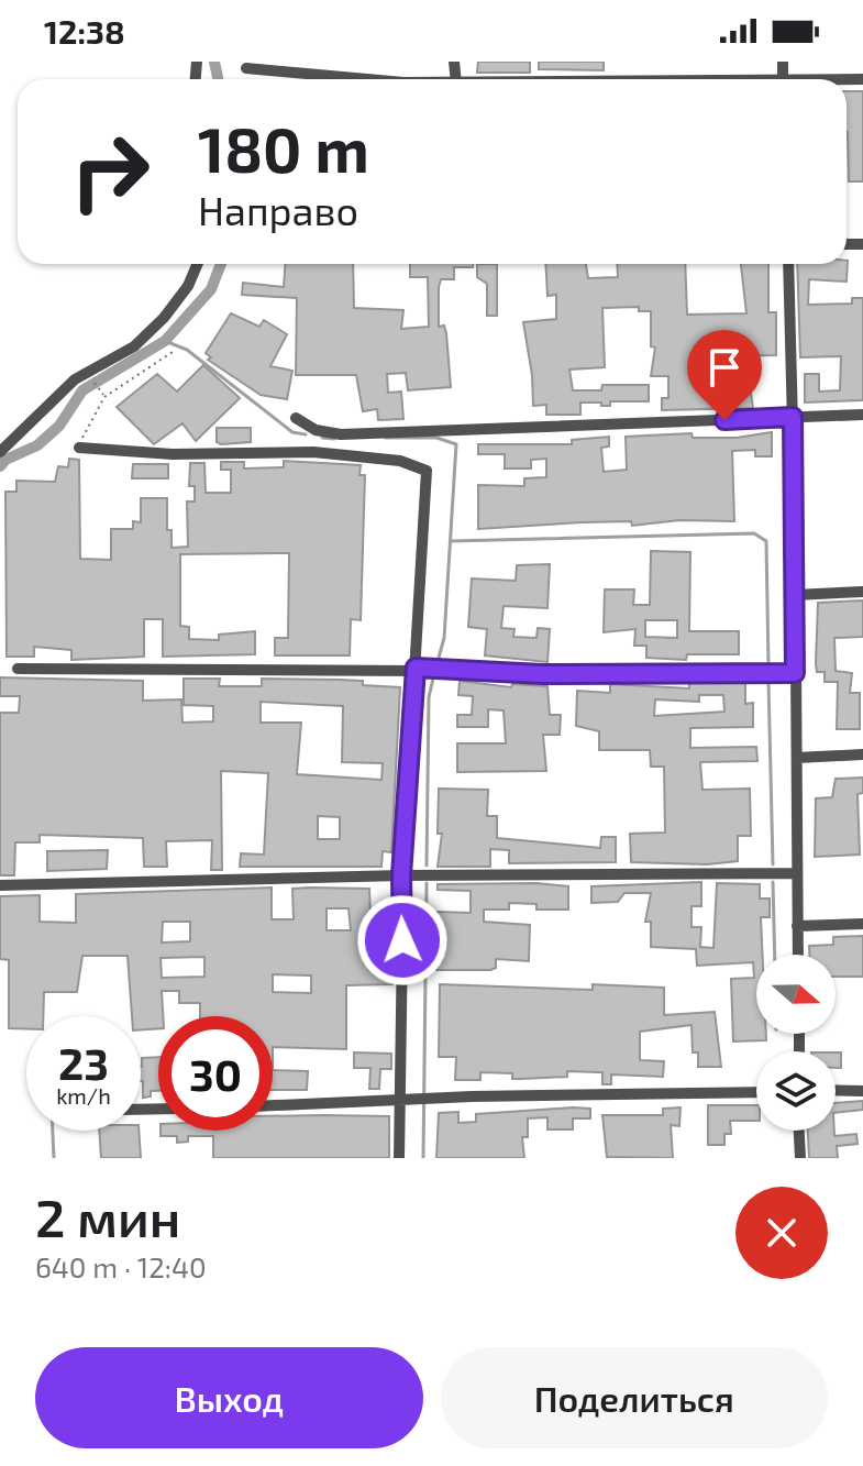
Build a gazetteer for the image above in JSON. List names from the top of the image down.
{
  "north": "right",
  "page": {
    "status": "12:38",
    "turn": ["180 m", "Направо"],
    "speed": "23 km/h",
    "limit": "30",
    "heading": ["2 мин", "640 m · 12:40"],
    "buttons": ["Выход", "Поделиться"]
  }
}
